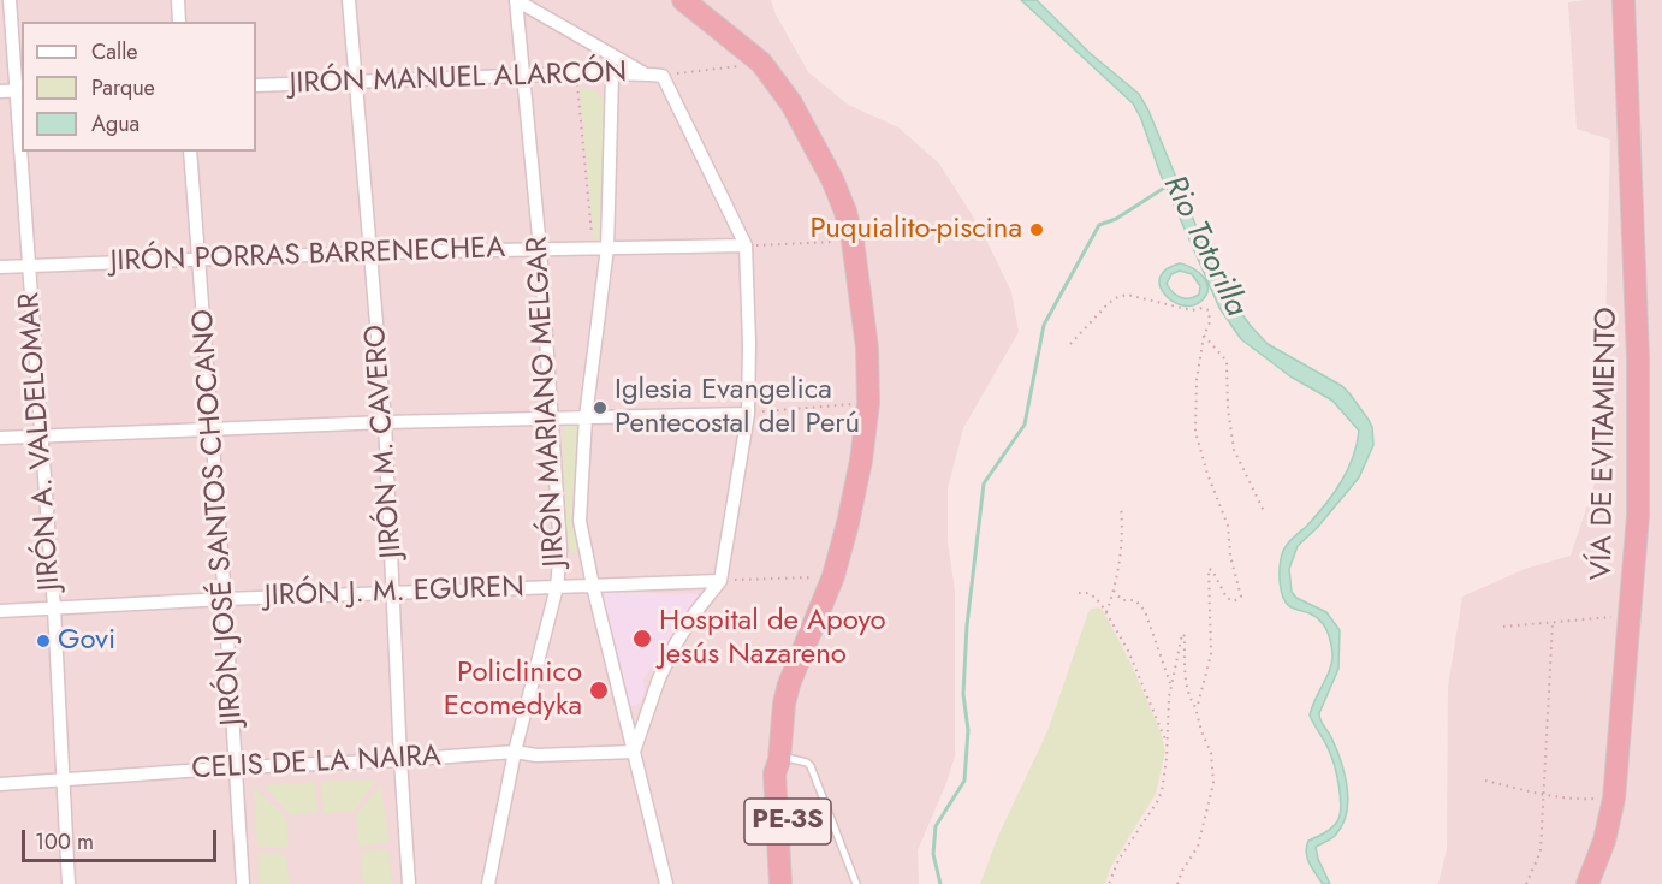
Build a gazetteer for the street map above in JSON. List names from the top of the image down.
{
  "streets": {
    "highway": ["VÍA DE EVITAMIENTO", "PE-3S"],
    "street": [
      "JIRÓN MANUEL ALARCÓN",
      "JIRÓN PORRAS BARRENECHEA",
      "JIRÓN MARIANO MELGAR",
      "JIRÓN A. VALDELOMAR",
      "JIRÓN M. CAVERO",
      "JIRÓN JOSÉ SANTOS CHOCANO",
      "JIRÓN J. M. EGUREN",
      "CELIS DE LA NAIRA"
    ]
  },
  "crossings": [
    ["JIRÓN MANUEL ALARCÓN", "JIRÓN MARIANO MELGAR"],
    ["JIRÓN MANUEL ALARCÓN", "JIRÓN M. CAVERO"],
    ["JIRÓN PORRAS BARRENECHEA", "JIRÓN MARIANO MELGAR"],
    ["JIRÓN PORRAS BARRENECHEA", "JIRÓN A. VALDELOMAR"],
    ["JIRÓN PORRAS BARRENECHEA", "JIRÓN M. CAVERO"],
    ["JIRÓN PORRAS BARRENECHEA", "JIRÓN JOSÉ SANTOS CHOCANO"],
    ["JIRÓN MARIANO MELGAR", "JIRÓN J. M. EGUREN"],
    ["JIRÓN MARIANO MELGAR", "CELIS DE LA NAIRA"],
    ["JIRÓN A. VALDELOMAR", "JIRÓN J. M. EGUREN"],
    ["JIRÓN A. VALDELOMAR", "CELIS DE LA NAIRA"],
    ["JIRÓN M. CAVERO", "JIRÓN J. M. EGUREN"],
    ["JIRÓN M. CAVERO", "CELIS DE LA NAIRA"],
    ["JIRÓN JOSÉ SANTOS CHOCANO", "JIRÓN J. M. EGUREN"],
    ["JIRÓN JOSÉ SANTOS CHOCANO", "CELIS DE LA NAIRA"]
  ],
  "water": ["Rio Totorilla"],
  "places": [
    "Puquialito-piscina",
    "Iglesia Evangelica Pentecostal del Perú",
    "Hospital de Apoyo Jesús Nazareno",
    "Govi",
    "Policlinico Ecomedyka"
  ],
  "legend": ["Calle", "Parque", "Agua"],
  "scale_bar": "100 m"
}
